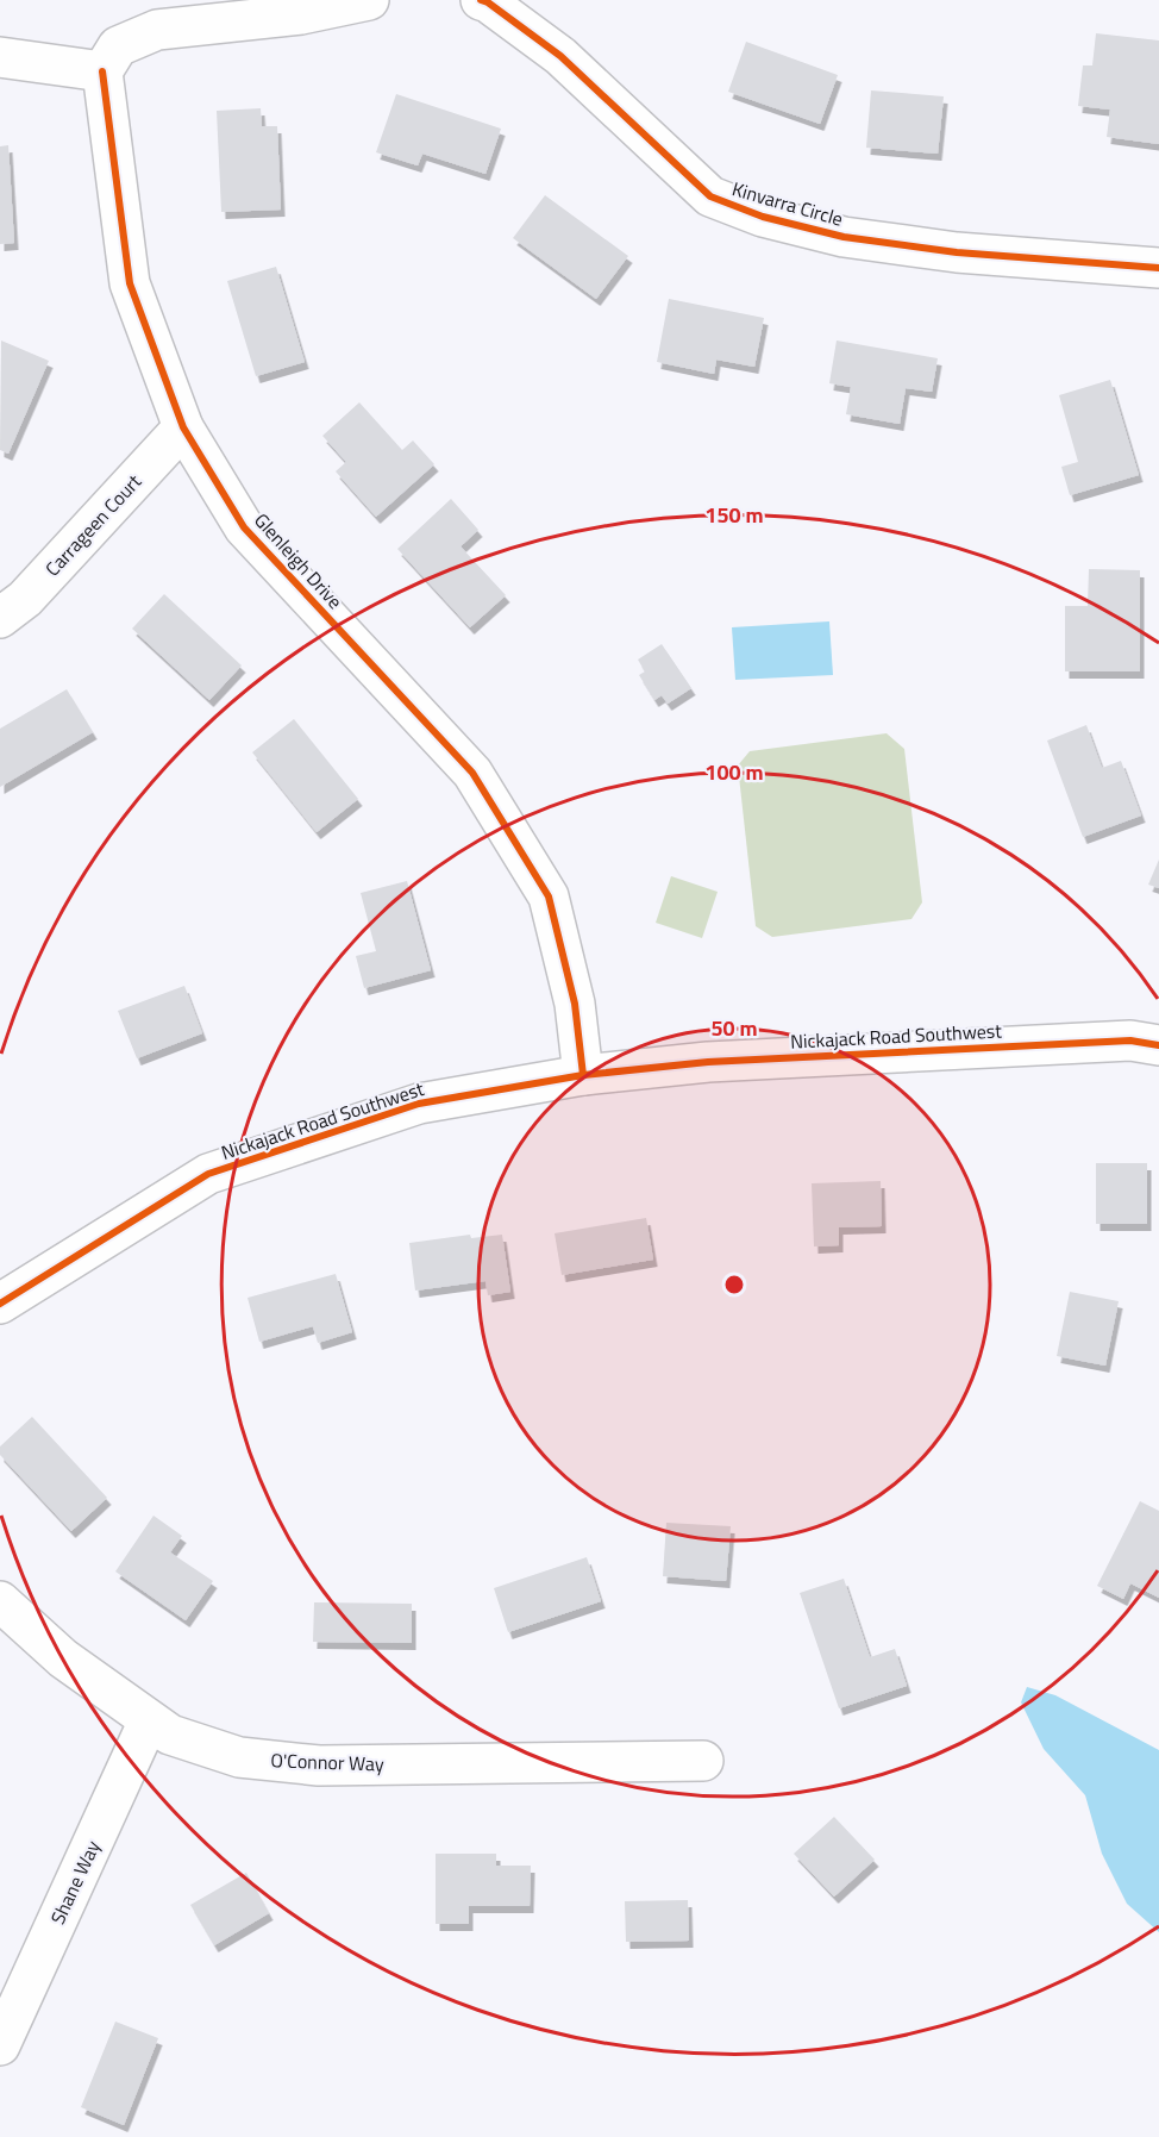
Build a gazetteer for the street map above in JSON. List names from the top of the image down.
{
  "streets": {
    "street": [
      "Kinvarra Circle",
      "Carrageen Court",
      "Glenleigh Drive",
      "Nickajack Road Southwest",
      "O'Connor Way",
      "Shane Way"
    ]
  },
  "crossings": [
    ["Carrageen Court", "Glenleigh Drive"],
    ["Glenleigh Drive", "Nickajack Road Southwest"],
    ["O'Connor Way", "Shane Way"]
  ],
  "rings": ["150 m", "100 m", "50 m"]
}
